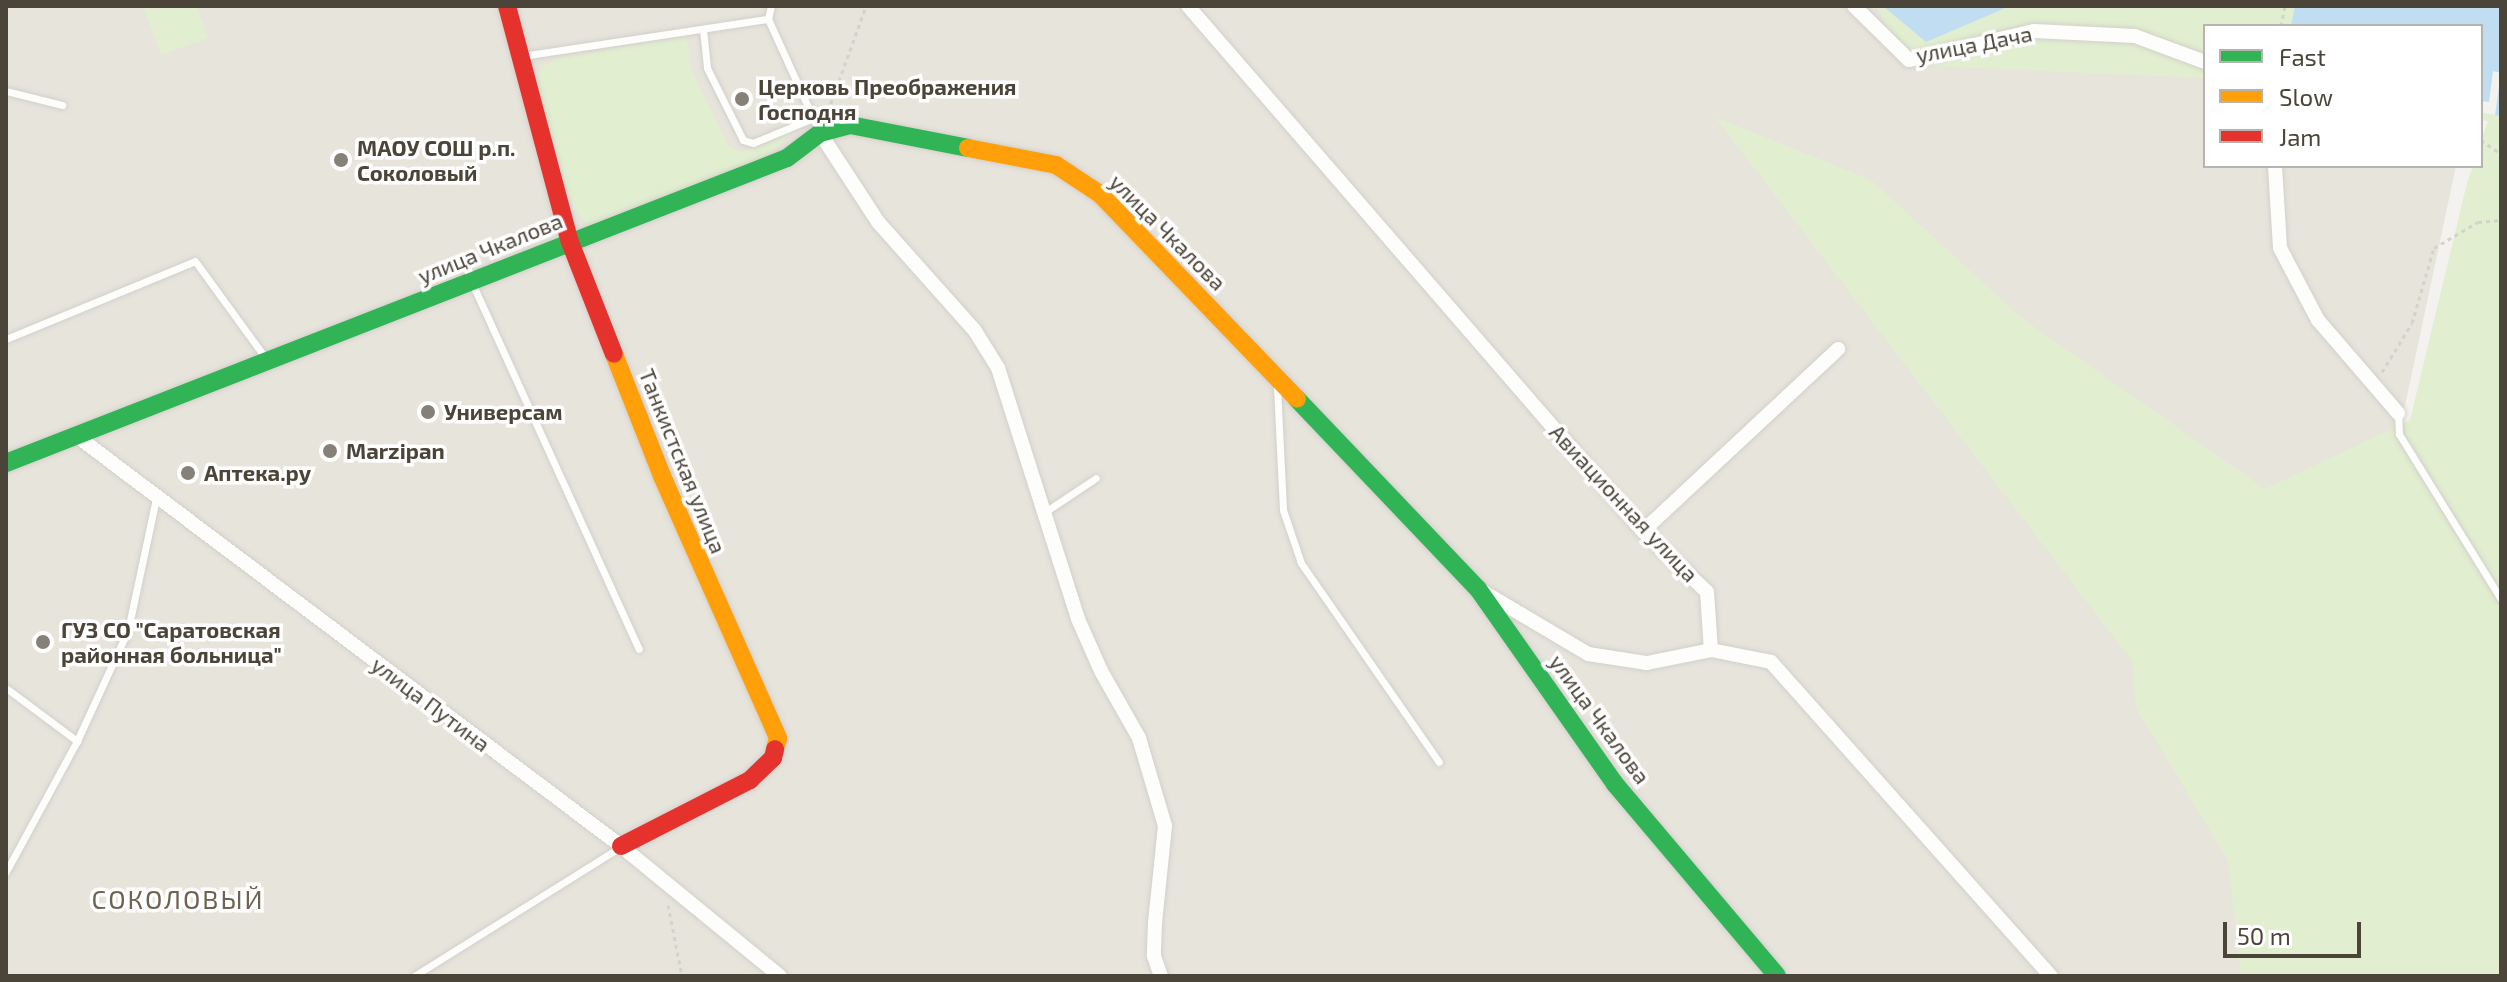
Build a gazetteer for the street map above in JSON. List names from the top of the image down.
{
  "streets": {
    "street": [
      "улица Дача",
      "улица Чкалова",
      "Танкистская улица",
      "Авиационная улица",
      "улица Путина"
    ]
  },
  "crossings": [
    ["улица Чкалова", "Танкистская улица"],
    ["улица Чкалова", "улица Путина"],
    ["Танкистская улица", "улица Путина"]
  ],
  "districts": ["СОКОЛОВЫЙ"],
  "places": [
    "Церковь Преображения Господня",
    "МАОУ СОШ р.п. Соколовый",
    "Универсам",
    "Marzipan",
    "Аптека.ру",
    "ГУЗ СО \"Саратовская районная больница\""
  ],
  "legend": ["Fast", "Slow", "Jam"],
  "scale_bar": "50 m"
}
